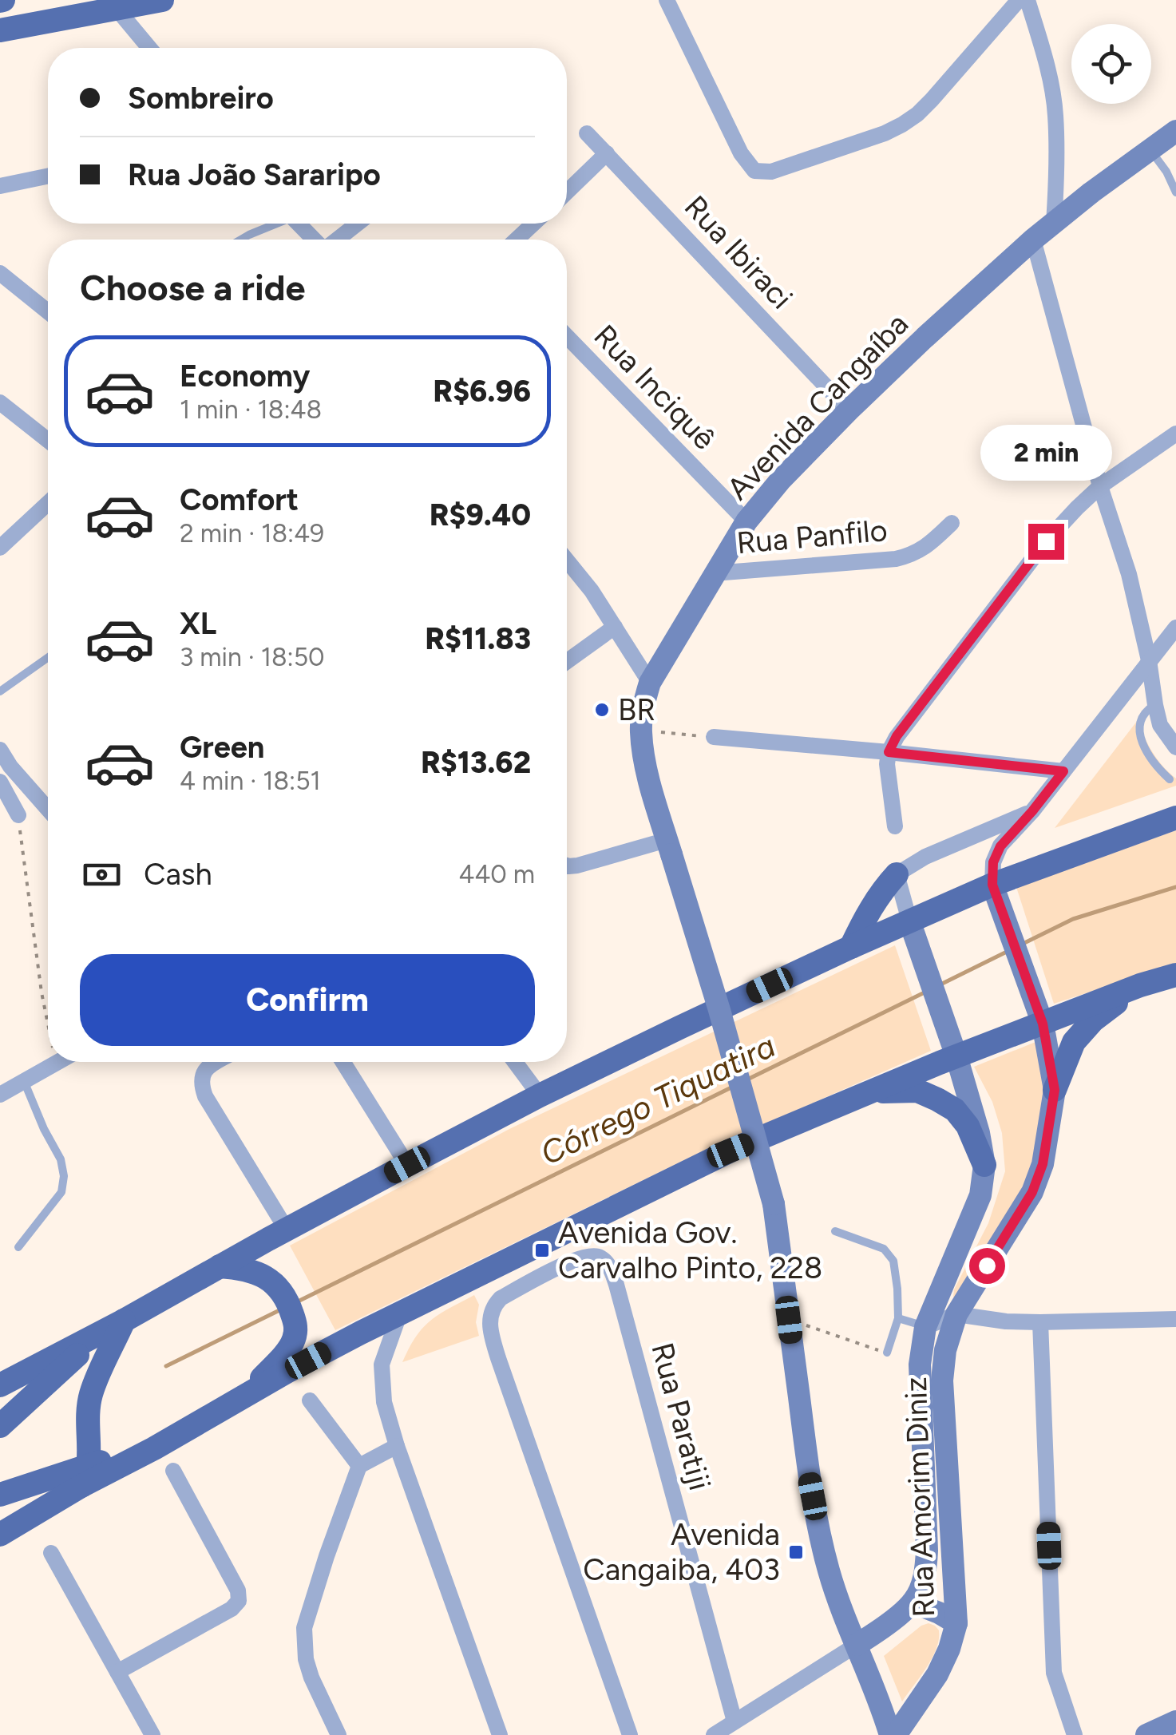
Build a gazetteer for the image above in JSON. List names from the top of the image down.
{
  "streets": {
    "main road": ["Avenida Cangaíba", "Rua Amorim Diniz"],
    "street": [
      "Rua Ibiraci",
      "Rua Inciquê",
      "Rua Panfilo",
      "Rua Paratiji"
    ]
  },
  "crossings": [
    ["Rua Ibiraci", "Avenida Cangaíba"],
    ["Rua Inciquê", "Avenida Cangaíba"],
    ["Avenida Cangaíba", "Rua Panfilo"],
    ["Avenida Cangaíba", "Rua Amorim Diniz"]
  ],
  "water": ["Córrego Tiquatira"],
  "places": {
    "other": ["BR"],
    "transit": ["Avenida Gov. Carvalho Pinto, 228", "Avenida Cangaiba, 403"]
  },
  "page": {
    "banner": ["Sombreiro", "Rua João Sararipo"],
    "heading": "Choose a ride",
    "list": [
      {
        "name": "Economy",
        "note": "1 min · 18:48",
        "value": "R$6.96"
      },
      {
        "name": "Comfort",
        "note": "2 min · 18:49",
        "value": "R$9.40"
      },
      {
        "name": "XL",
        "note": "3 min · 18:50",
        "value": "R$11.83"
      },
      {
        "name": "Green",
        "note": "4 min · 18:51",
        "value": "R$13.62"
      }
    ],
    "bubble": "2 min",
    "pay": ["Cash", "440 m"],
    "buttons": "Confirm"
  }
}
